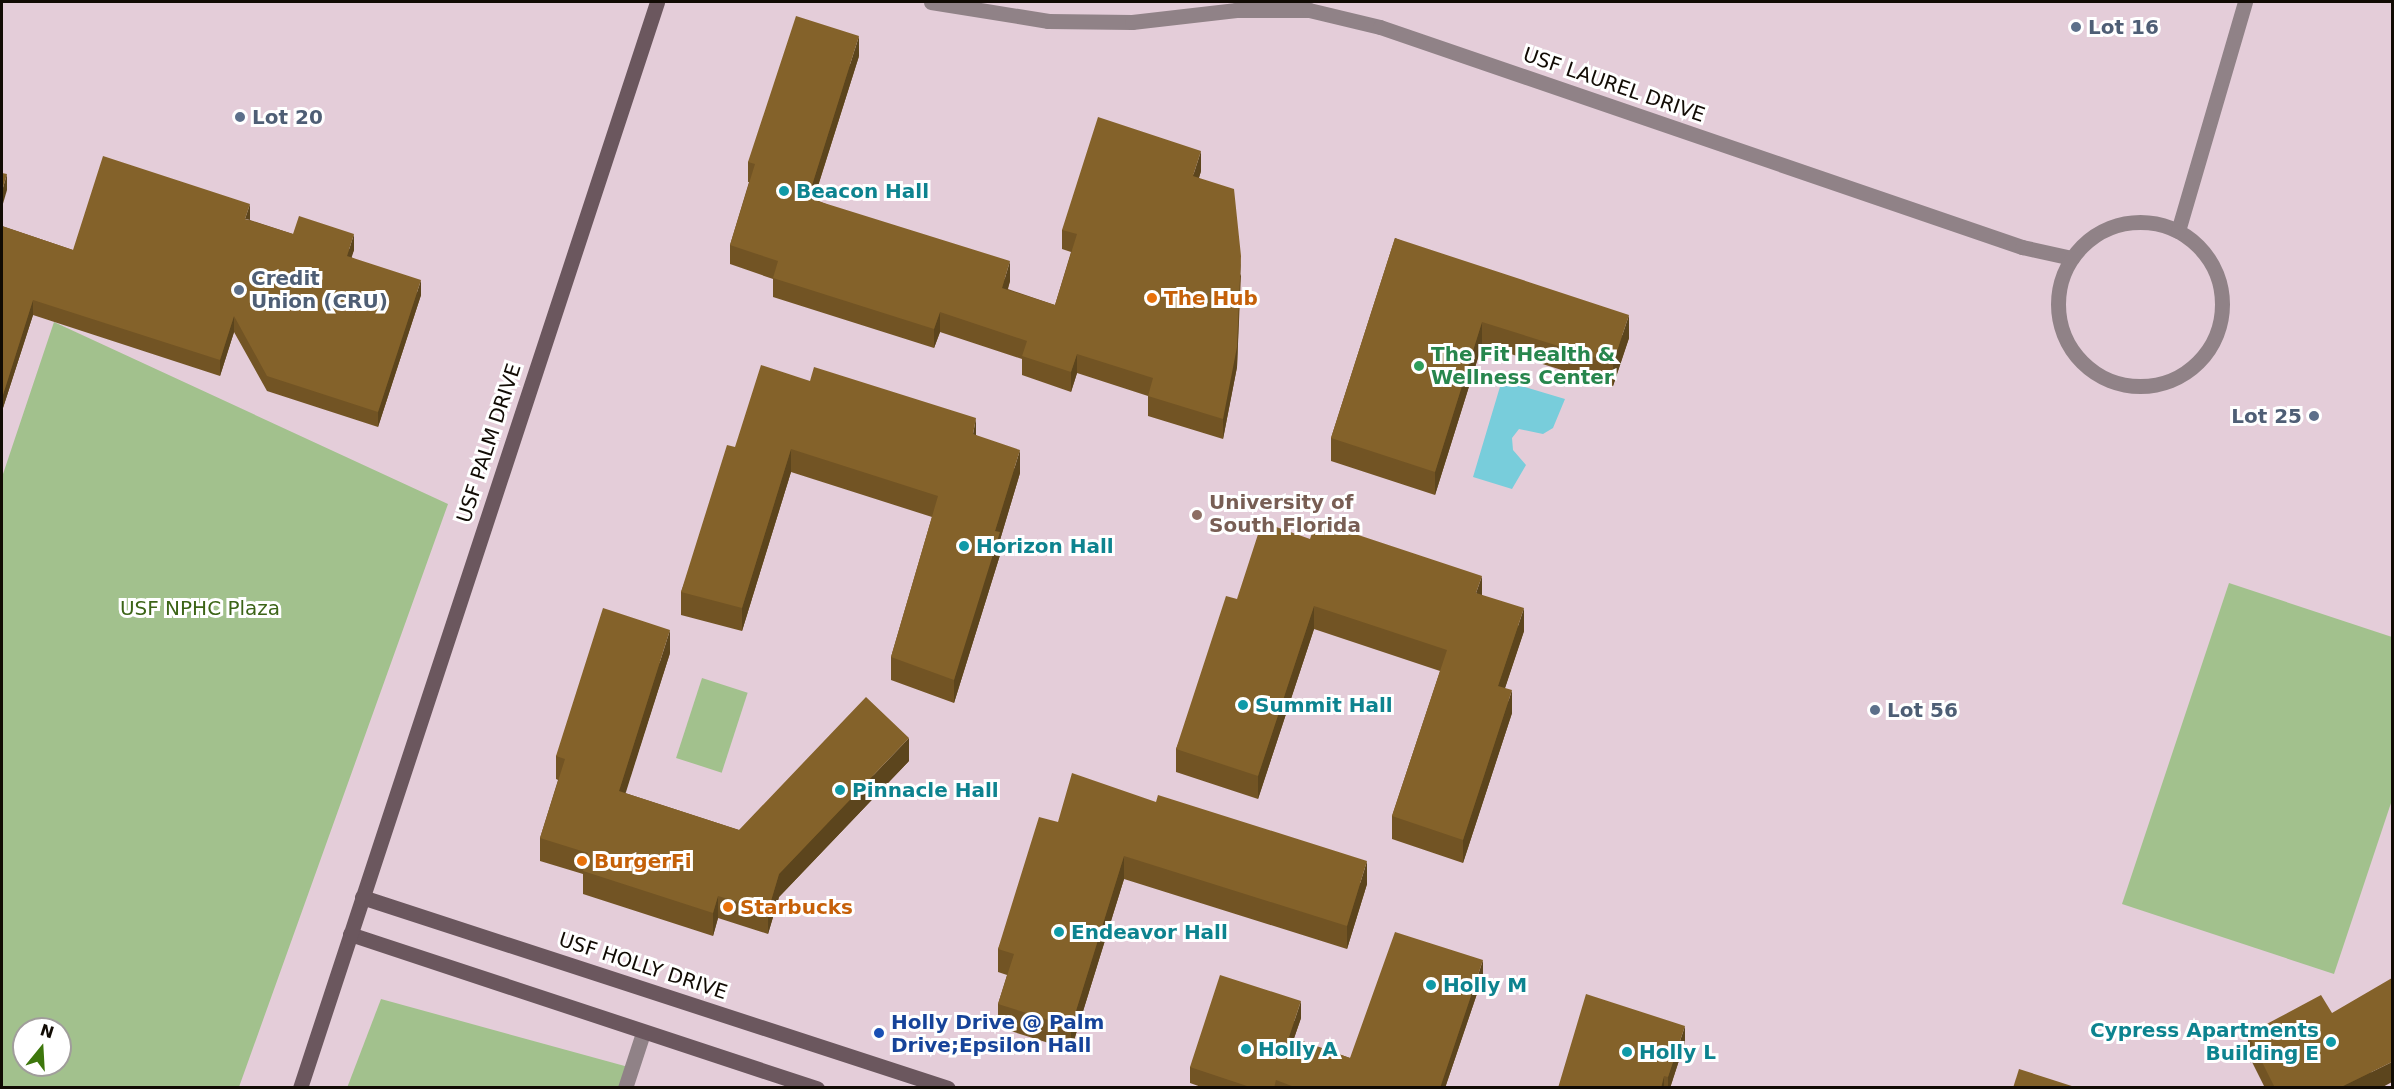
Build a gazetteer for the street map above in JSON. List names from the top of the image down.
{
  "streets": {
    "street": ["USF LAUREL DRIVE", "USF PALM DRIVE", "USF HOLLY DRIVE"]
  },
  "crossings": [
    ["USF PALM DRIVE", "USF HOLLY DRIVE"]
  ],
  "parks": ["USF NPHC Plaza"],
  "places": [
    "Lot 16",
    "Lot 20",
    "Beacon Hall",
    "Credit Union (CRU)",
    "The Hub",
    "The Fit Health & Wellness Center",
    "Lot 25",
    "University of South Florida",
    "Horizon Hall",
    "Summit Hall",
    "Lot 56",
    "Pinnacle Hall",
    "BurgerFi",
    "Starbucks",
    "Endeavor Hall",
    "Holly M",
    "Holly Drive @ Palm Drive;Epsilon Hall",
    "Cypress Apartments Building E",
    "Holly A",
    "Holly L"
  ],
  "north": "top"
}
